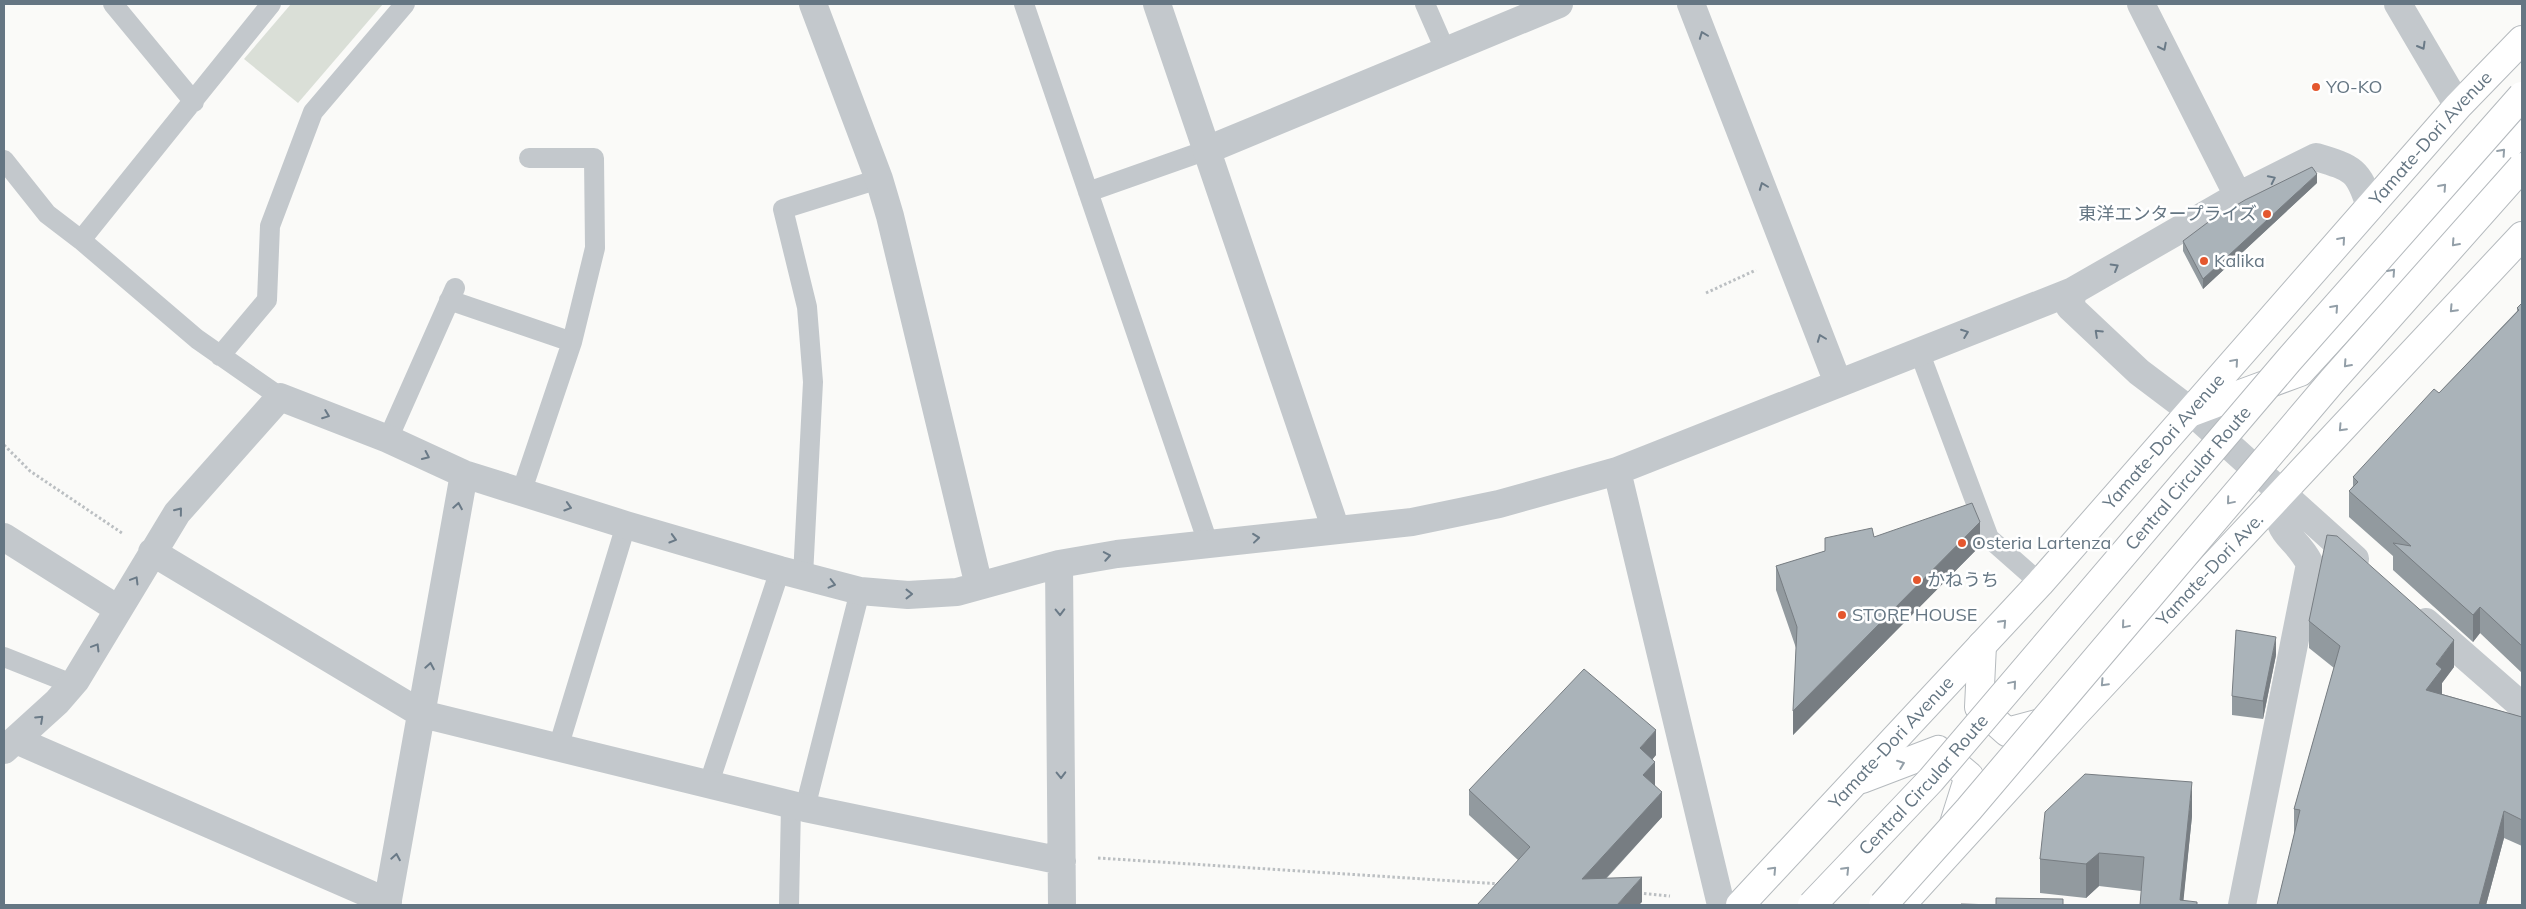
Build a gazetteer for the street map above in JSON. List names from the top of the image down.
{
  "streets": {
    "main road": ["Yamate-Dori Avenue", "Central Circular Route", "Yamate-Dori Ave."]
  },
  "places": [
    "YO-KO",
    "東洋エンタープライズ",
    "Kalika",
    "Osteria Lartenza",
    "かねうち",
    "STORE HOUSE"
  ]
}
